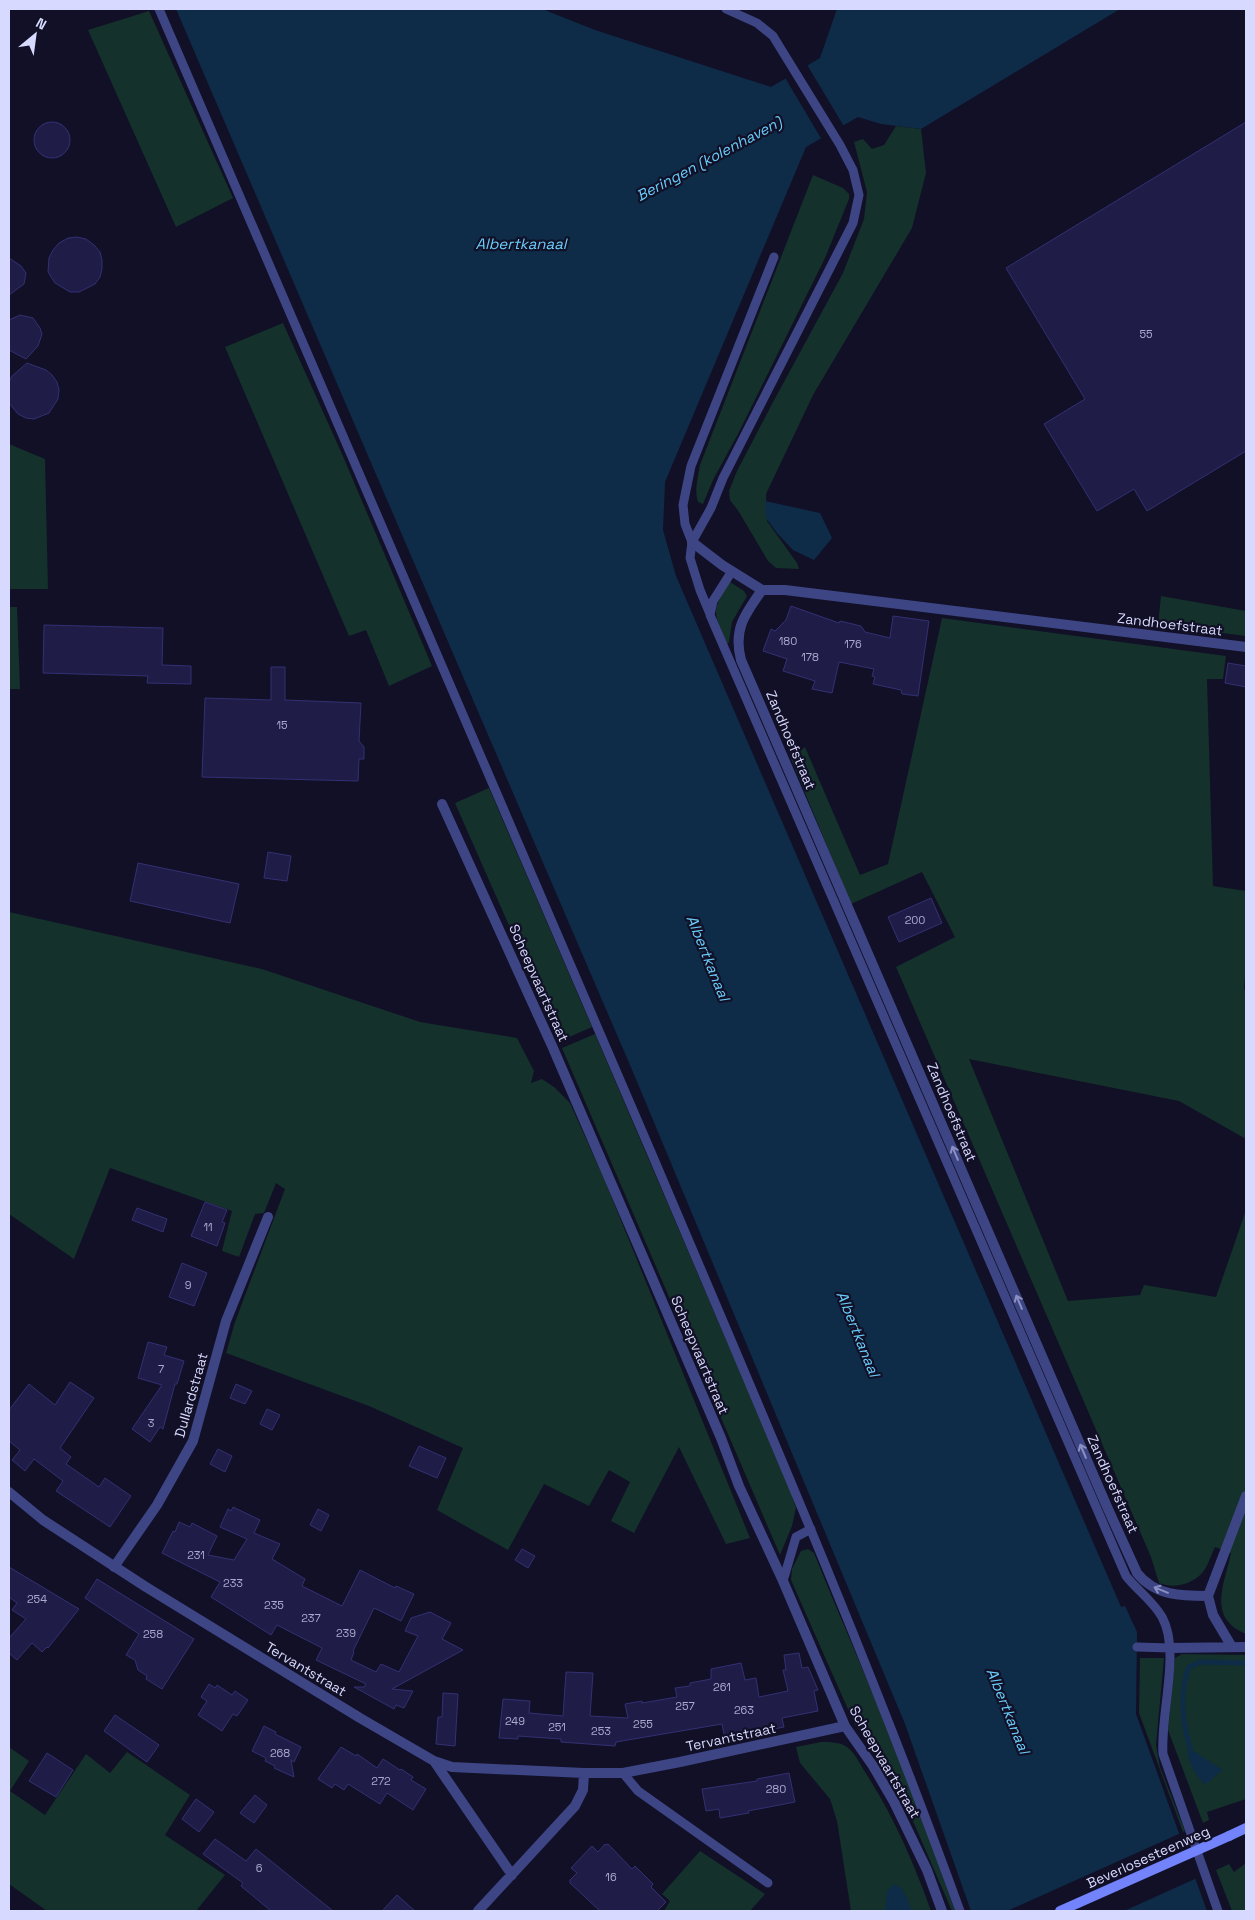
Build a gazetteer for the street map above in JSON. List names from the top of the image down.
{
  "streets": {
    "street": [
      "Zandhoefstraat",
      "Scheepvaartstraat",
      "Dullardstraat",
      "Tervantstraat",
      "Beverlosesteenweg"
    ]
  },
  "crossings": [
    ["Scheepvaartstraat", "Tervantstraat"],
    ["Dullardstraat", "Tervantstraat"]
  ],
  "one_way": ["Zandhoefstraat"],
  "water": ["Beringen (kolenhaven)", "Albertkanaal"],
  "house_numbers": [
    "55",
    "180",
    "176",
    "178",
    "15",
    "200",
    "11",
    "9",
    "7",
    "3",
    "231",
    "233",
    "254",
    "235",
    "237",
    "239",
    "258",
    "261",
    "257",
    "263",
    "249",
    "255",
    "251",
    "253",
    "268",
    "272",
    "280",
    "6",
    "16"
  ],
  "north": "top right"
}
